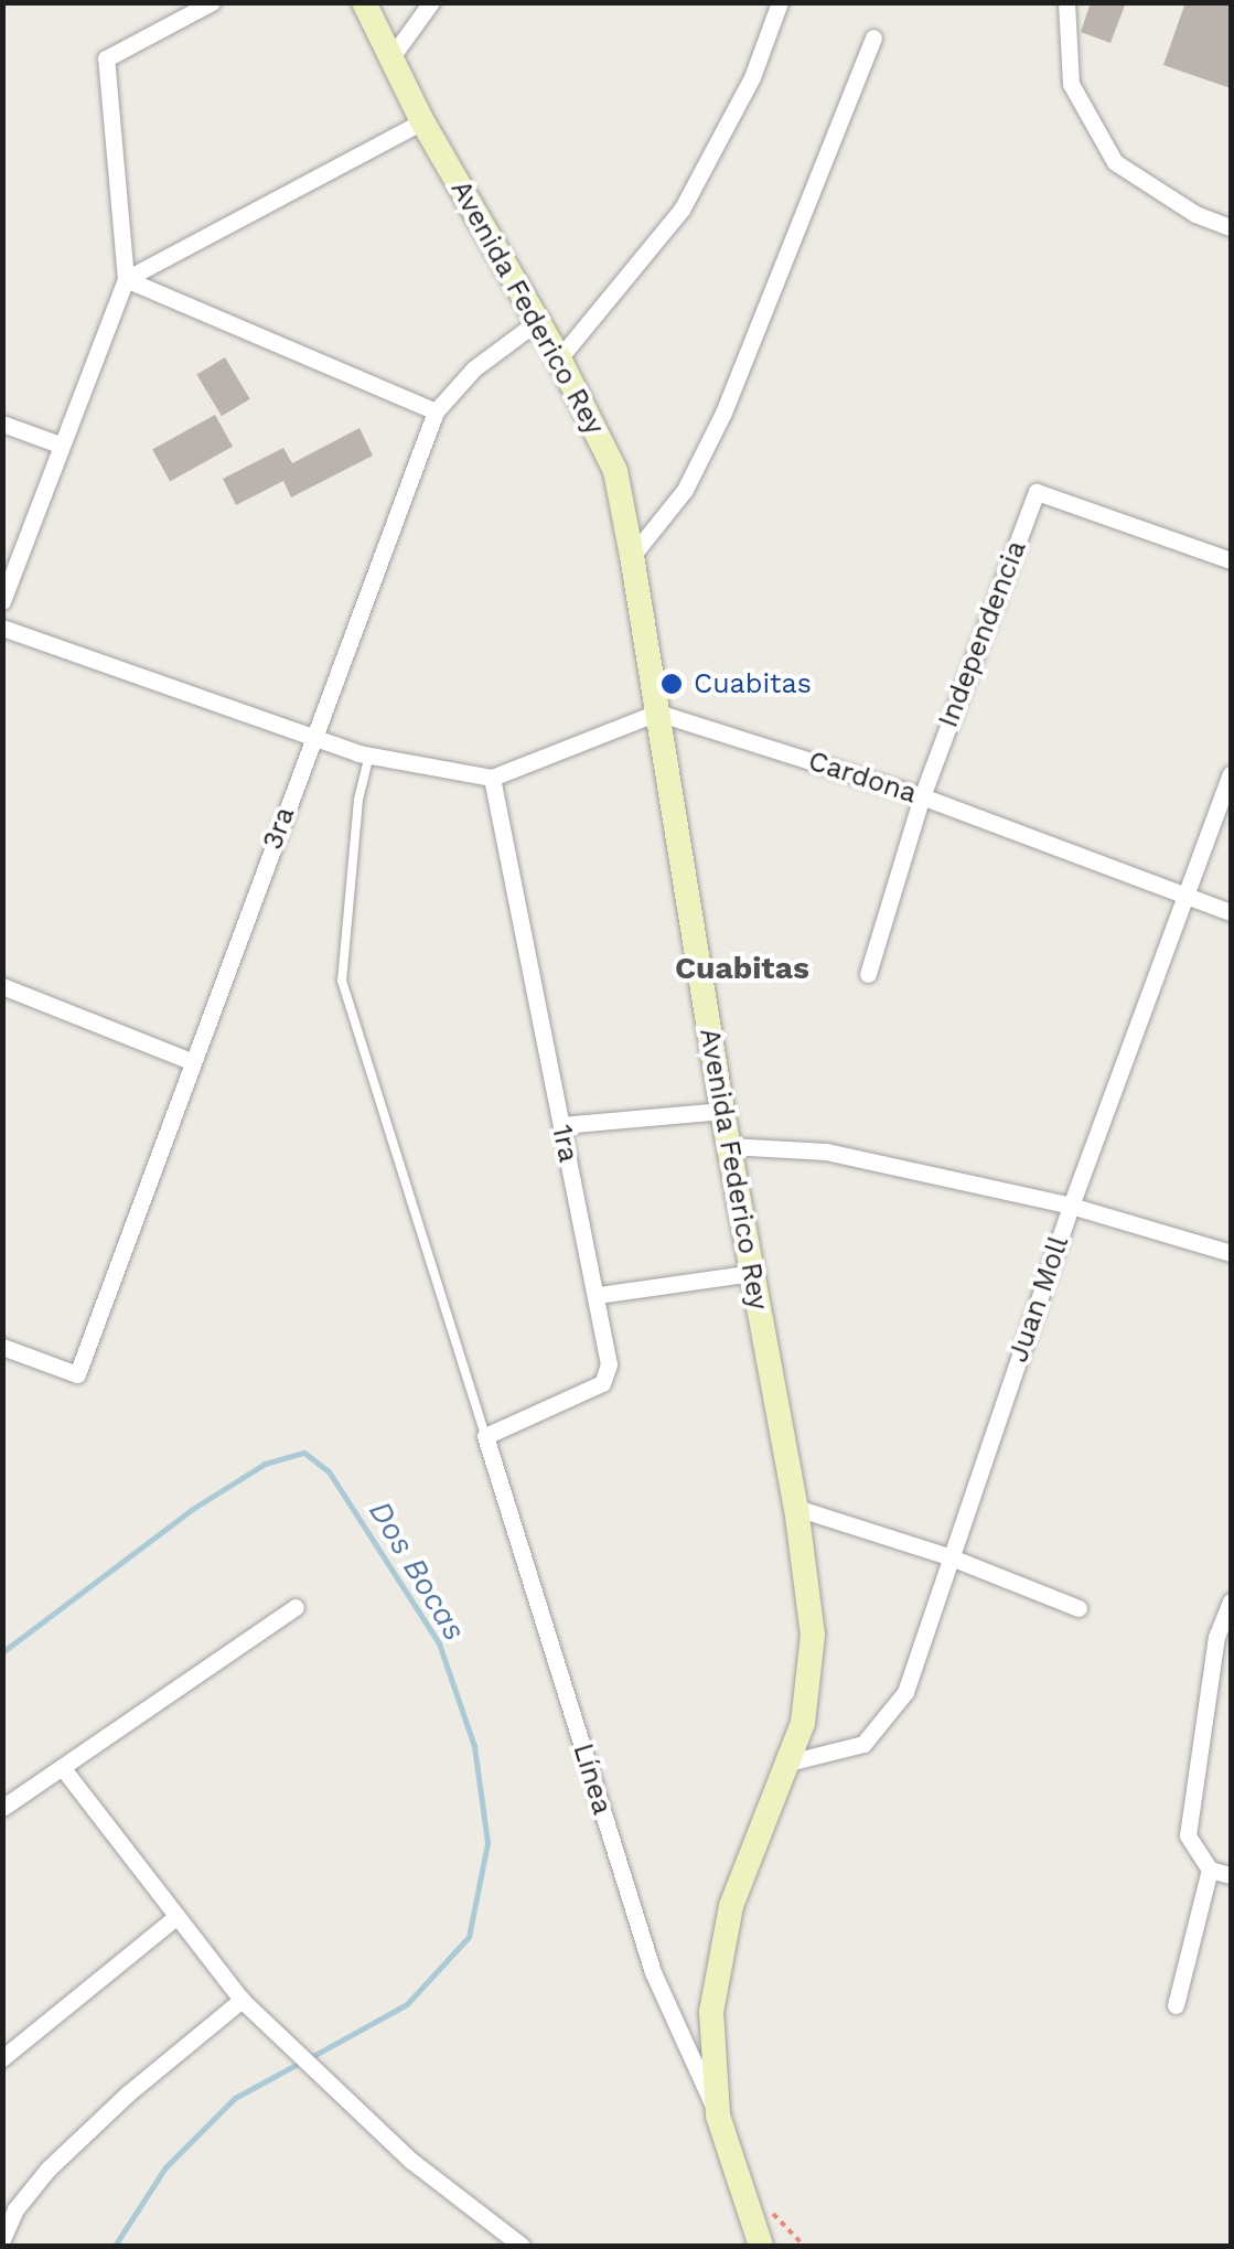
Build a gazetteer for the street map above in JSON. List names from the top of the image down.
{
  "streets": {
    "main road": ["Avenida Federico Rey"],
    "street": [
      "Independencia",
      "Cardona",
      "3ra",
      "1ra",
      "Juan Moll",
      "Línea"
    ]
  },
  "crossings": [
    ["Avenida Federico Rey", "Cardona"],
    ["Avenida Federico Rey", "3ra"],
    ["Avenida Federico Rey", "Juan Moll"],
    ["Avenida Federico Rey", "Línea"],
    ["Independencia", "Cardona"],
    ["Cardona", "Juan Moll"],
    ["1ra", "Línea"]
  ],
  "districts": ["Cuabitas"],
  "water": ["Dos Bocas"],
  "places": ["Cuabitas"]
}
